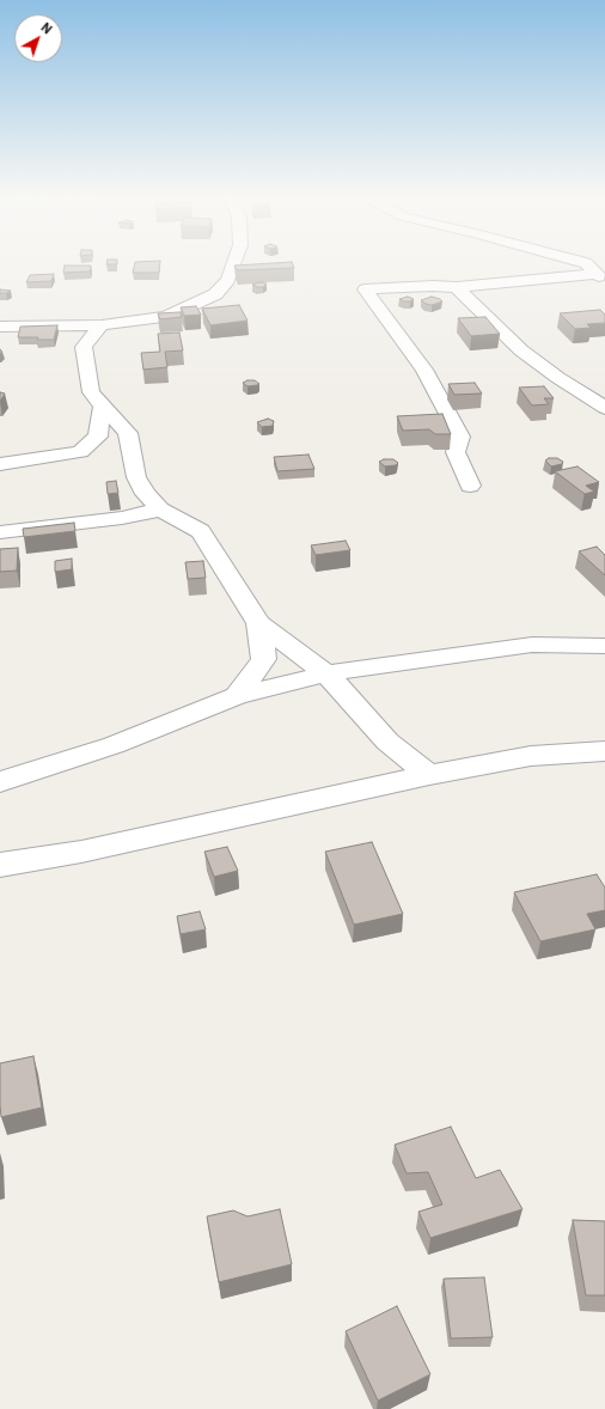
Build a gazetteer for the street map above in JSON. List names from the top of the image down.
{
  "north": "top right"
}
